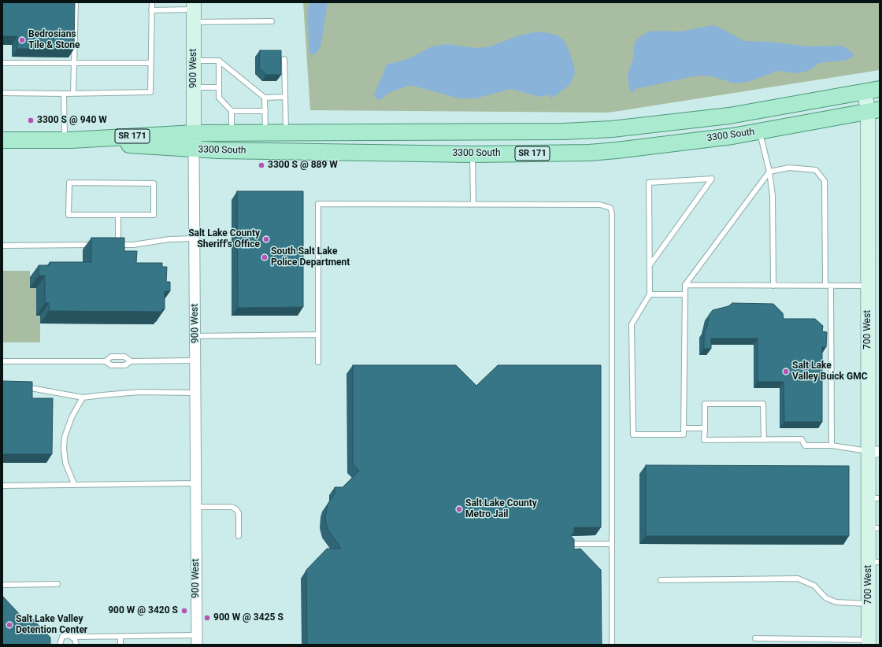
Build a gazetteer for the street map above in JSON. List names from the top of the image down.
{
  "streets": {
    "main road": ["3300 South", "SR 171"],
    "street": ["900 West", "700 West"]
  },
  "crossings": [
    ["900 West", "3300 South"],
    ["3300 South", "700 West"]
  ],
  "places": [
    "Bedrosians Tile & Stone",
    "3300 S @ 940 W",
    "3300 S @ 889 W",
    "Salt Lake County Sheriff's Office",
    "South Salt Lake Police Department",
    "Salt Lake Valley Buick GMC",
    "Salt Lake County Metro Jail",
    "900 W @ 3420 S",
    "900 W @ 3425 S",
    "Salt Lake Valley Detention Center"
  ]
}
